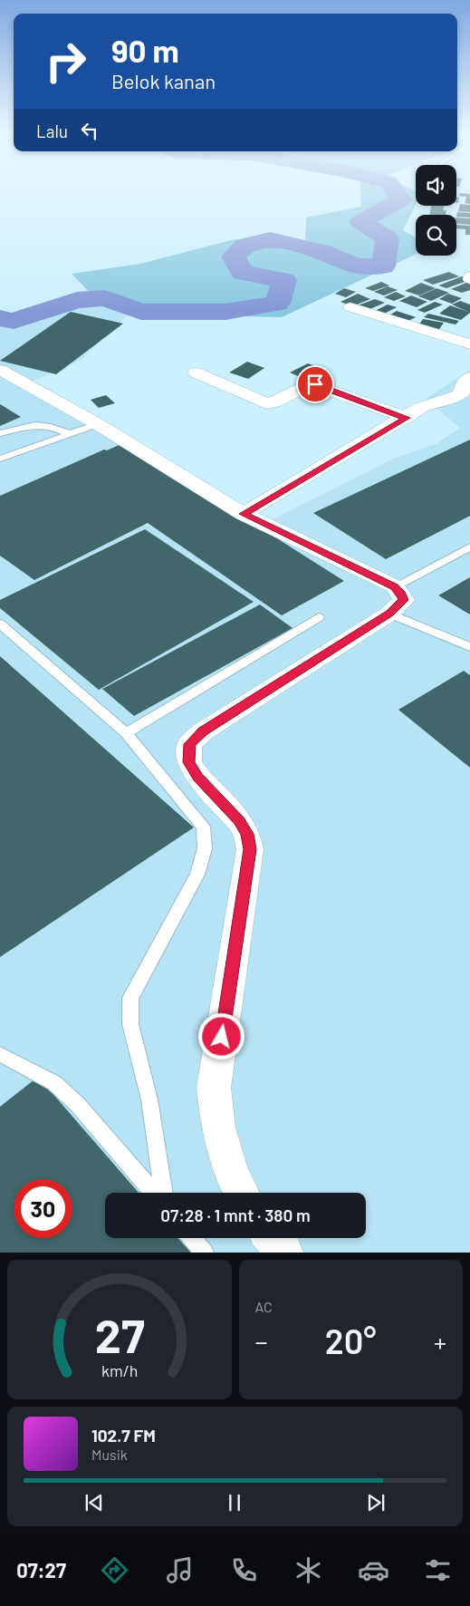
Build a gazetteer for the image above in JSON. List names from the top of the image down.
{
  "page": {
    "turn": ["90 m", "Belok kanan"],
    "then": "Lalu",
    "limit": "30",
    "trip": "07:28 · 1 mnt · 380 m",
    "tile": "AC",
    "heat": ["−", "20°", "+"],
    "song": ["102.7 FM", "Musik"],
    "tabs": "07:27",
    "gauge": ["27", "km/h"]
  }
}
